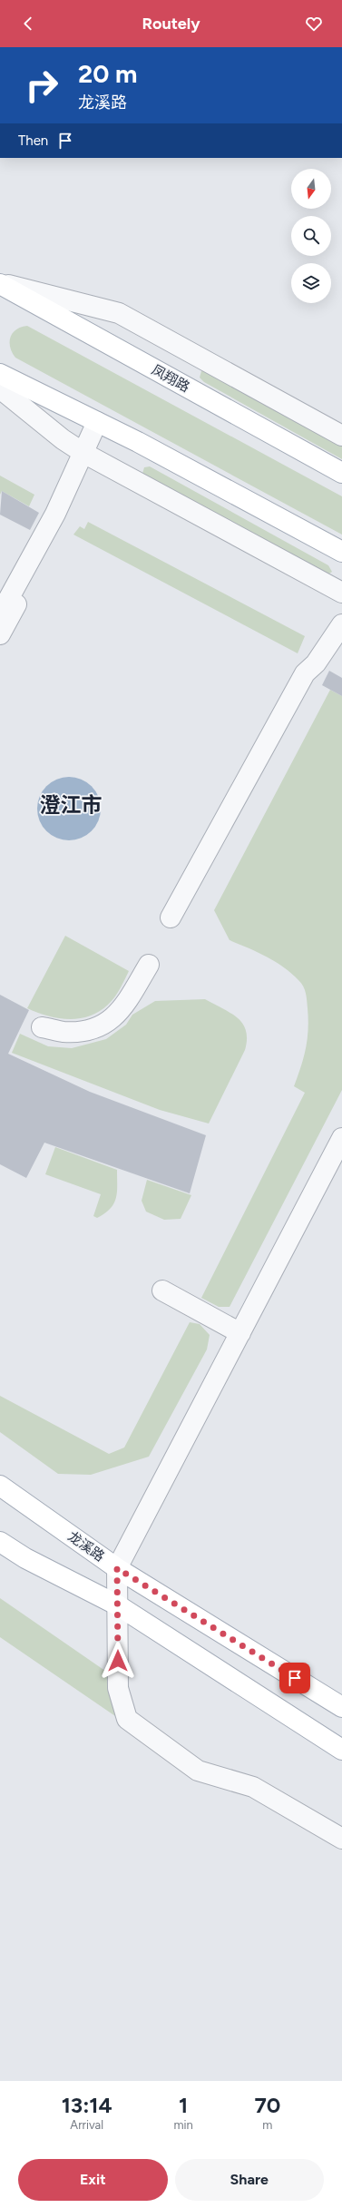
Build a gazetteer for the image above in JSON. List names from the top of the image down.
{
  "streets": {
    "main road": ["凤翔路", "龙溪路"]
  },
  "districts": ["澄江市"],
  "north": "bottom",
  "page": {
    "header": "Routely",
    "turn": ["20 m", "龙溪路"],
    "then": "Then",
    "eta": [
      "13:14",
      "Arrival",
      "1",
      "min",
      "70",
      "m"
    ],
    "buttons": ["Exit", "Share"]
  }
}
